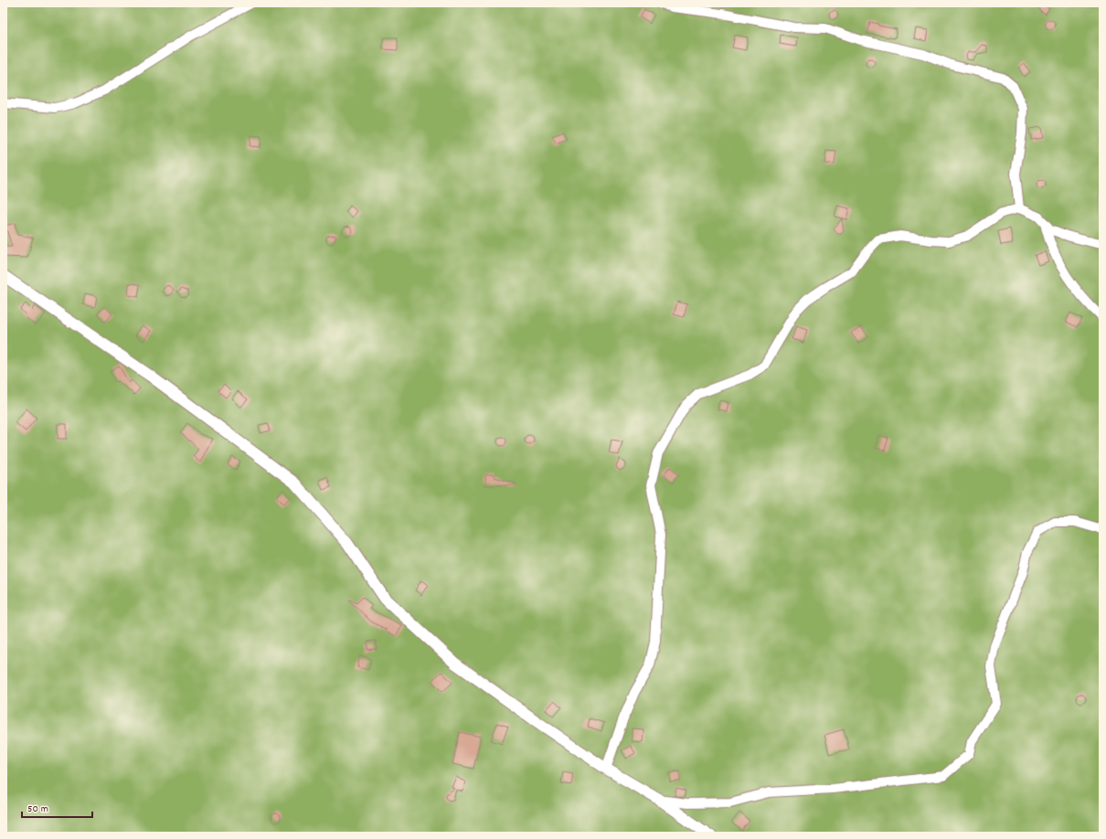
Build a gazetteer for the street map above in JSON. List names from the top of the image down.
{
  "scale_bar": "50 m"
}
